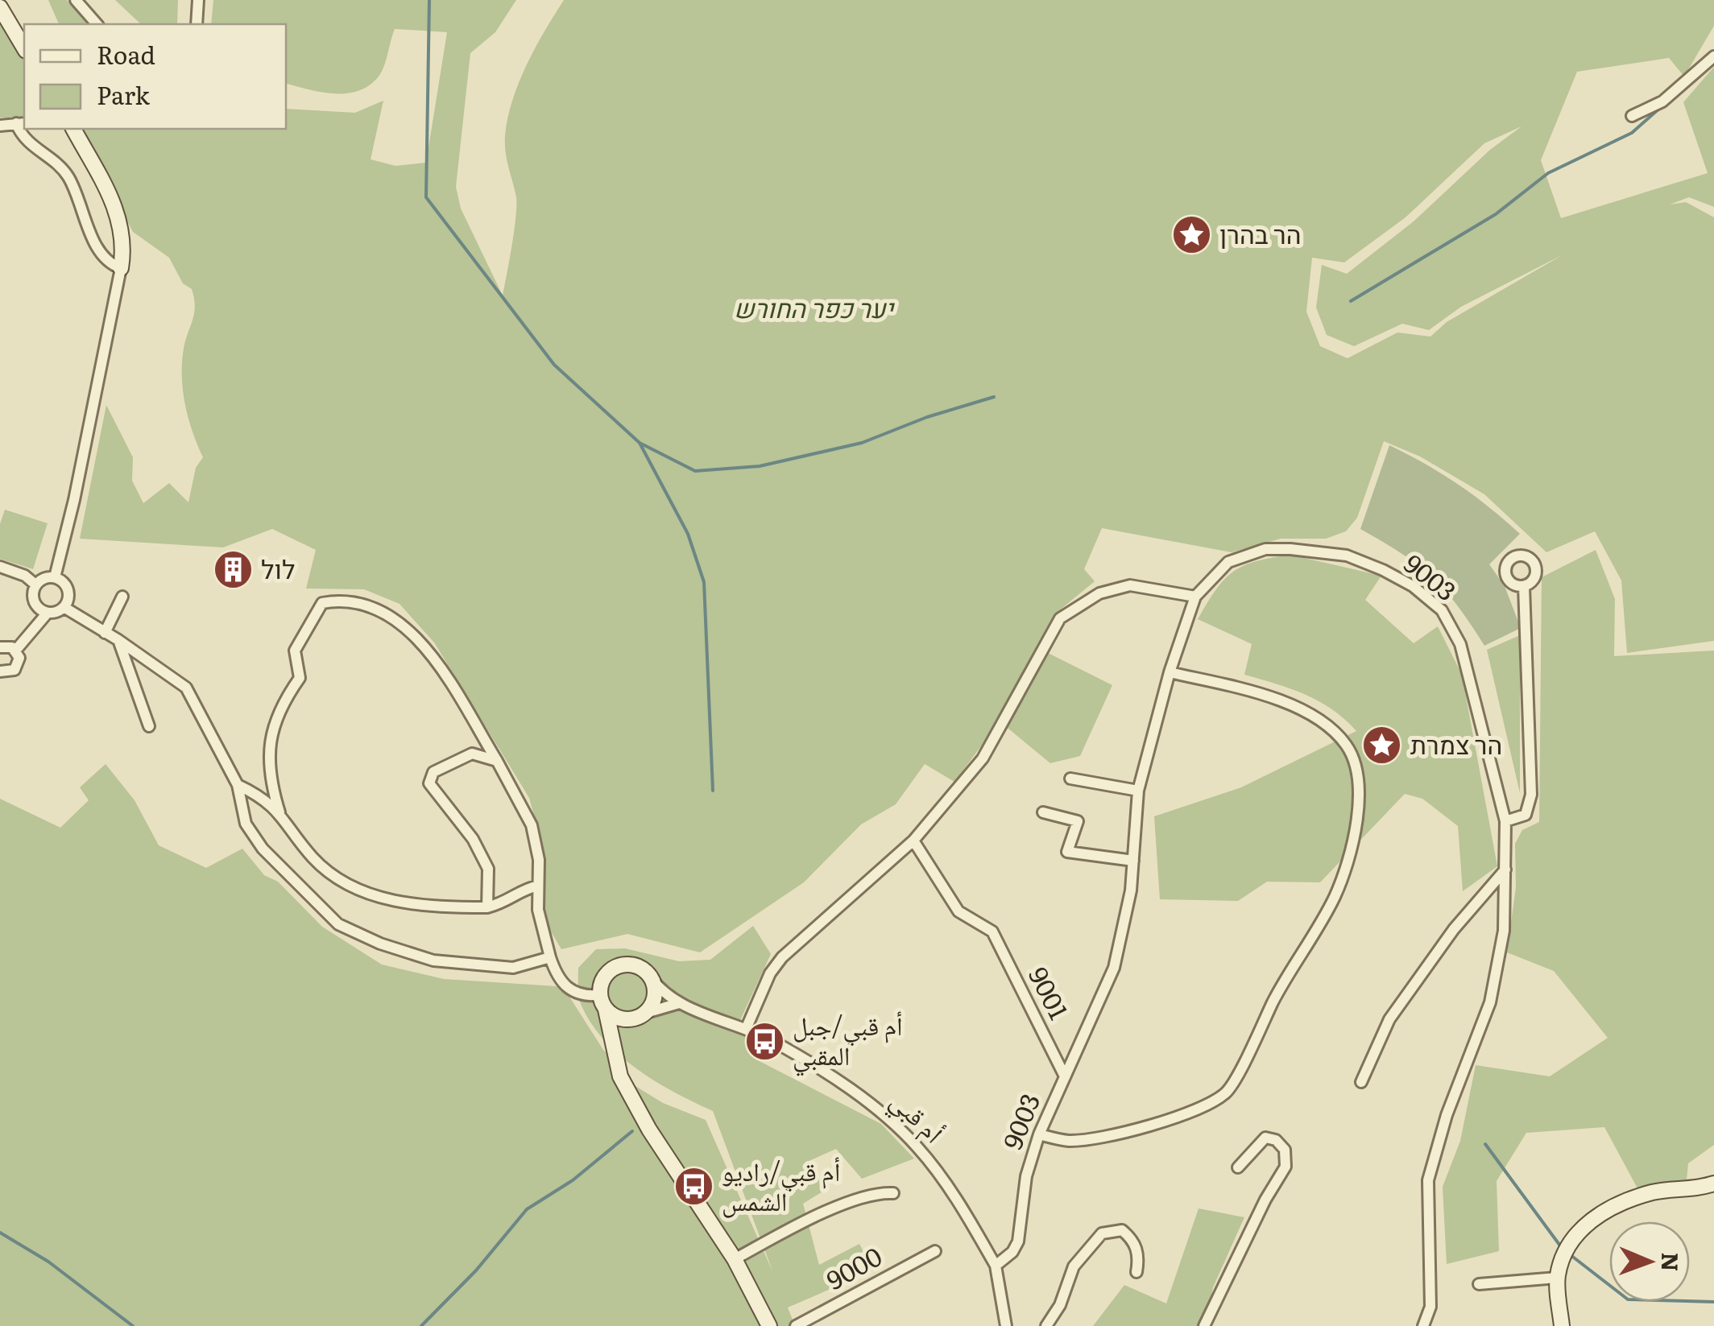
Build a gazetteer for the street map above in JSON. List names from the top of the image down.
{
  "streets": {
    "street": [
      "9003",
      "9001",
      "أم قبي",
      "9000"
    ]
  },
  "crossings": [
    ["9003", "9001"],
    ["9003", "أم قبي"]
  ],
  "parks": ["יער כפר החורש"],
  "places": {
    "place": ["הר בהרן", "הר צמרת"],
    "building": ["לול"],
    "bus stop": ["أم قبي/جبل المقبي", "أم قبي/راديو الشمس"]
  },
  "legend": ["Road", "Park"],
  "north": "right"
}
